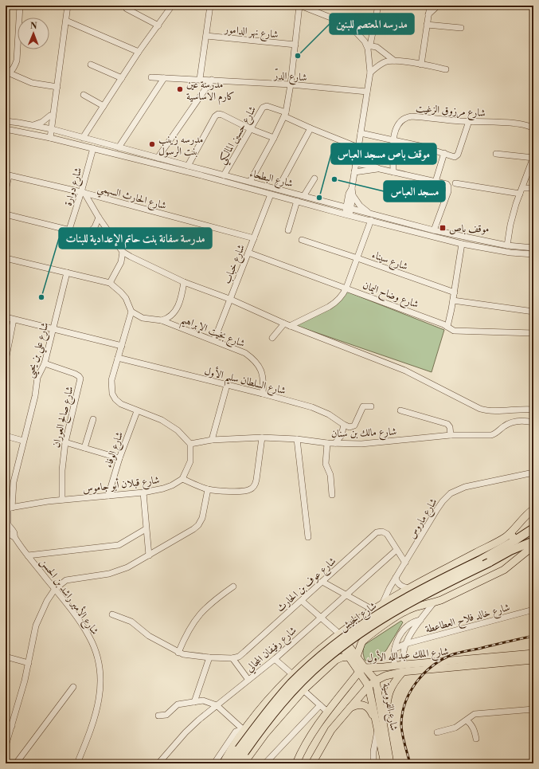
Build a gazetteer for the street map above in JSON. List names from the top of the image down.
{
  "streets": {
    "highway": ["شارع الجيش"],
    "main road": ["شارع الملك عبدالله الأول", "شارع الفروسية"],
    "street": [
      "شارع نهر الدامور",
      "شارع الدرّ",
      "شارع مرزوق الزغيت",
      "شارع حسين المالكي",
      "شارع البطحاء",
      "شارع دوارة",
      "شارع الحارث السهمي",
      "شارع سيناء",
      "شارع خباب",
      "شارع وضاح اليمان",
      "شارع بخيت الإبراهيم",
      "شارع علي بن يحيى",
      "شارع السلطان سليم الأول",
      "شارع صالح العوران",
      "شارع مالك بن سنان",
      "شارع الوفاء",
      "شارع قبلان أبو جاموس",
      "شارع ماروس",
      "شارع عوف بن الحارث",
      "شارع الأمير راشد بن الحسن",
      "شارع خالد فلاح العطاعطة",
      "شارع رفيفان المجالي"
    ]
  },
  "crossings": [
    ["شارع حسين المالكي", "شارع البطحاء"],
    ["شارع البطحاء", "شارع دوارة"],
    ["شارع البطحاء", "شارع سيناء"],
    ["شارع البطحاء", "شارع خباب"],
    ["شارع دوارة", "شارع الحارث السهمي"],
    ["شارع الحارث السهمي", "شارع خباب"],
    ["شارع خباب", "شارع وضاح اليمان"],
    ["شارع خباب", "شارع بخيت الإبراهيم"],
    ["شارع بخيت الإبراهيم", "شارع السلطان سليم الأول"],
    ["شارع علي بن يحيى", "شارع صالح العوران"],
    ["شارع علي بن يحيى", "شارع قبلان أبو جاموس"],
    ["شارع علي بن يحيى", "شارع الأمير راشد بن الحسن"],
    ["شارع صالح العوران", "شارع قبلان أبو جاموس"],
    ["شارع الوفاء", "شارع قبلان أبو جاموس"],
    ["شارع ماروس", "شارع عوف بن الحارث"],
    ["شارع عوف بن الحارث", "شارع رفيفان المجالي"],
    ["شارع عوف بن الحارث", "شارع الفروسية"],
    ["شارع رفيفان المجالي", "شارع الفروسية"],
    ["شارع الملك عبدالله الأول", "شارع الفروسية"]
  ],
  "places": {
    "other": [
      "مدرسه المعتصم للبنين",
      "مدرسة عين كارم الاساسية",
      "مدرسه زينب بنت الرسول",
      "مسجد العباس",
      "موقف باص مسجد العباس",
      "مدرسة سفانة بنت حاتم الإعدادية للبنات"
    ],
    "transit": ["موقف باص"]
  },
  "north": "top"
}
